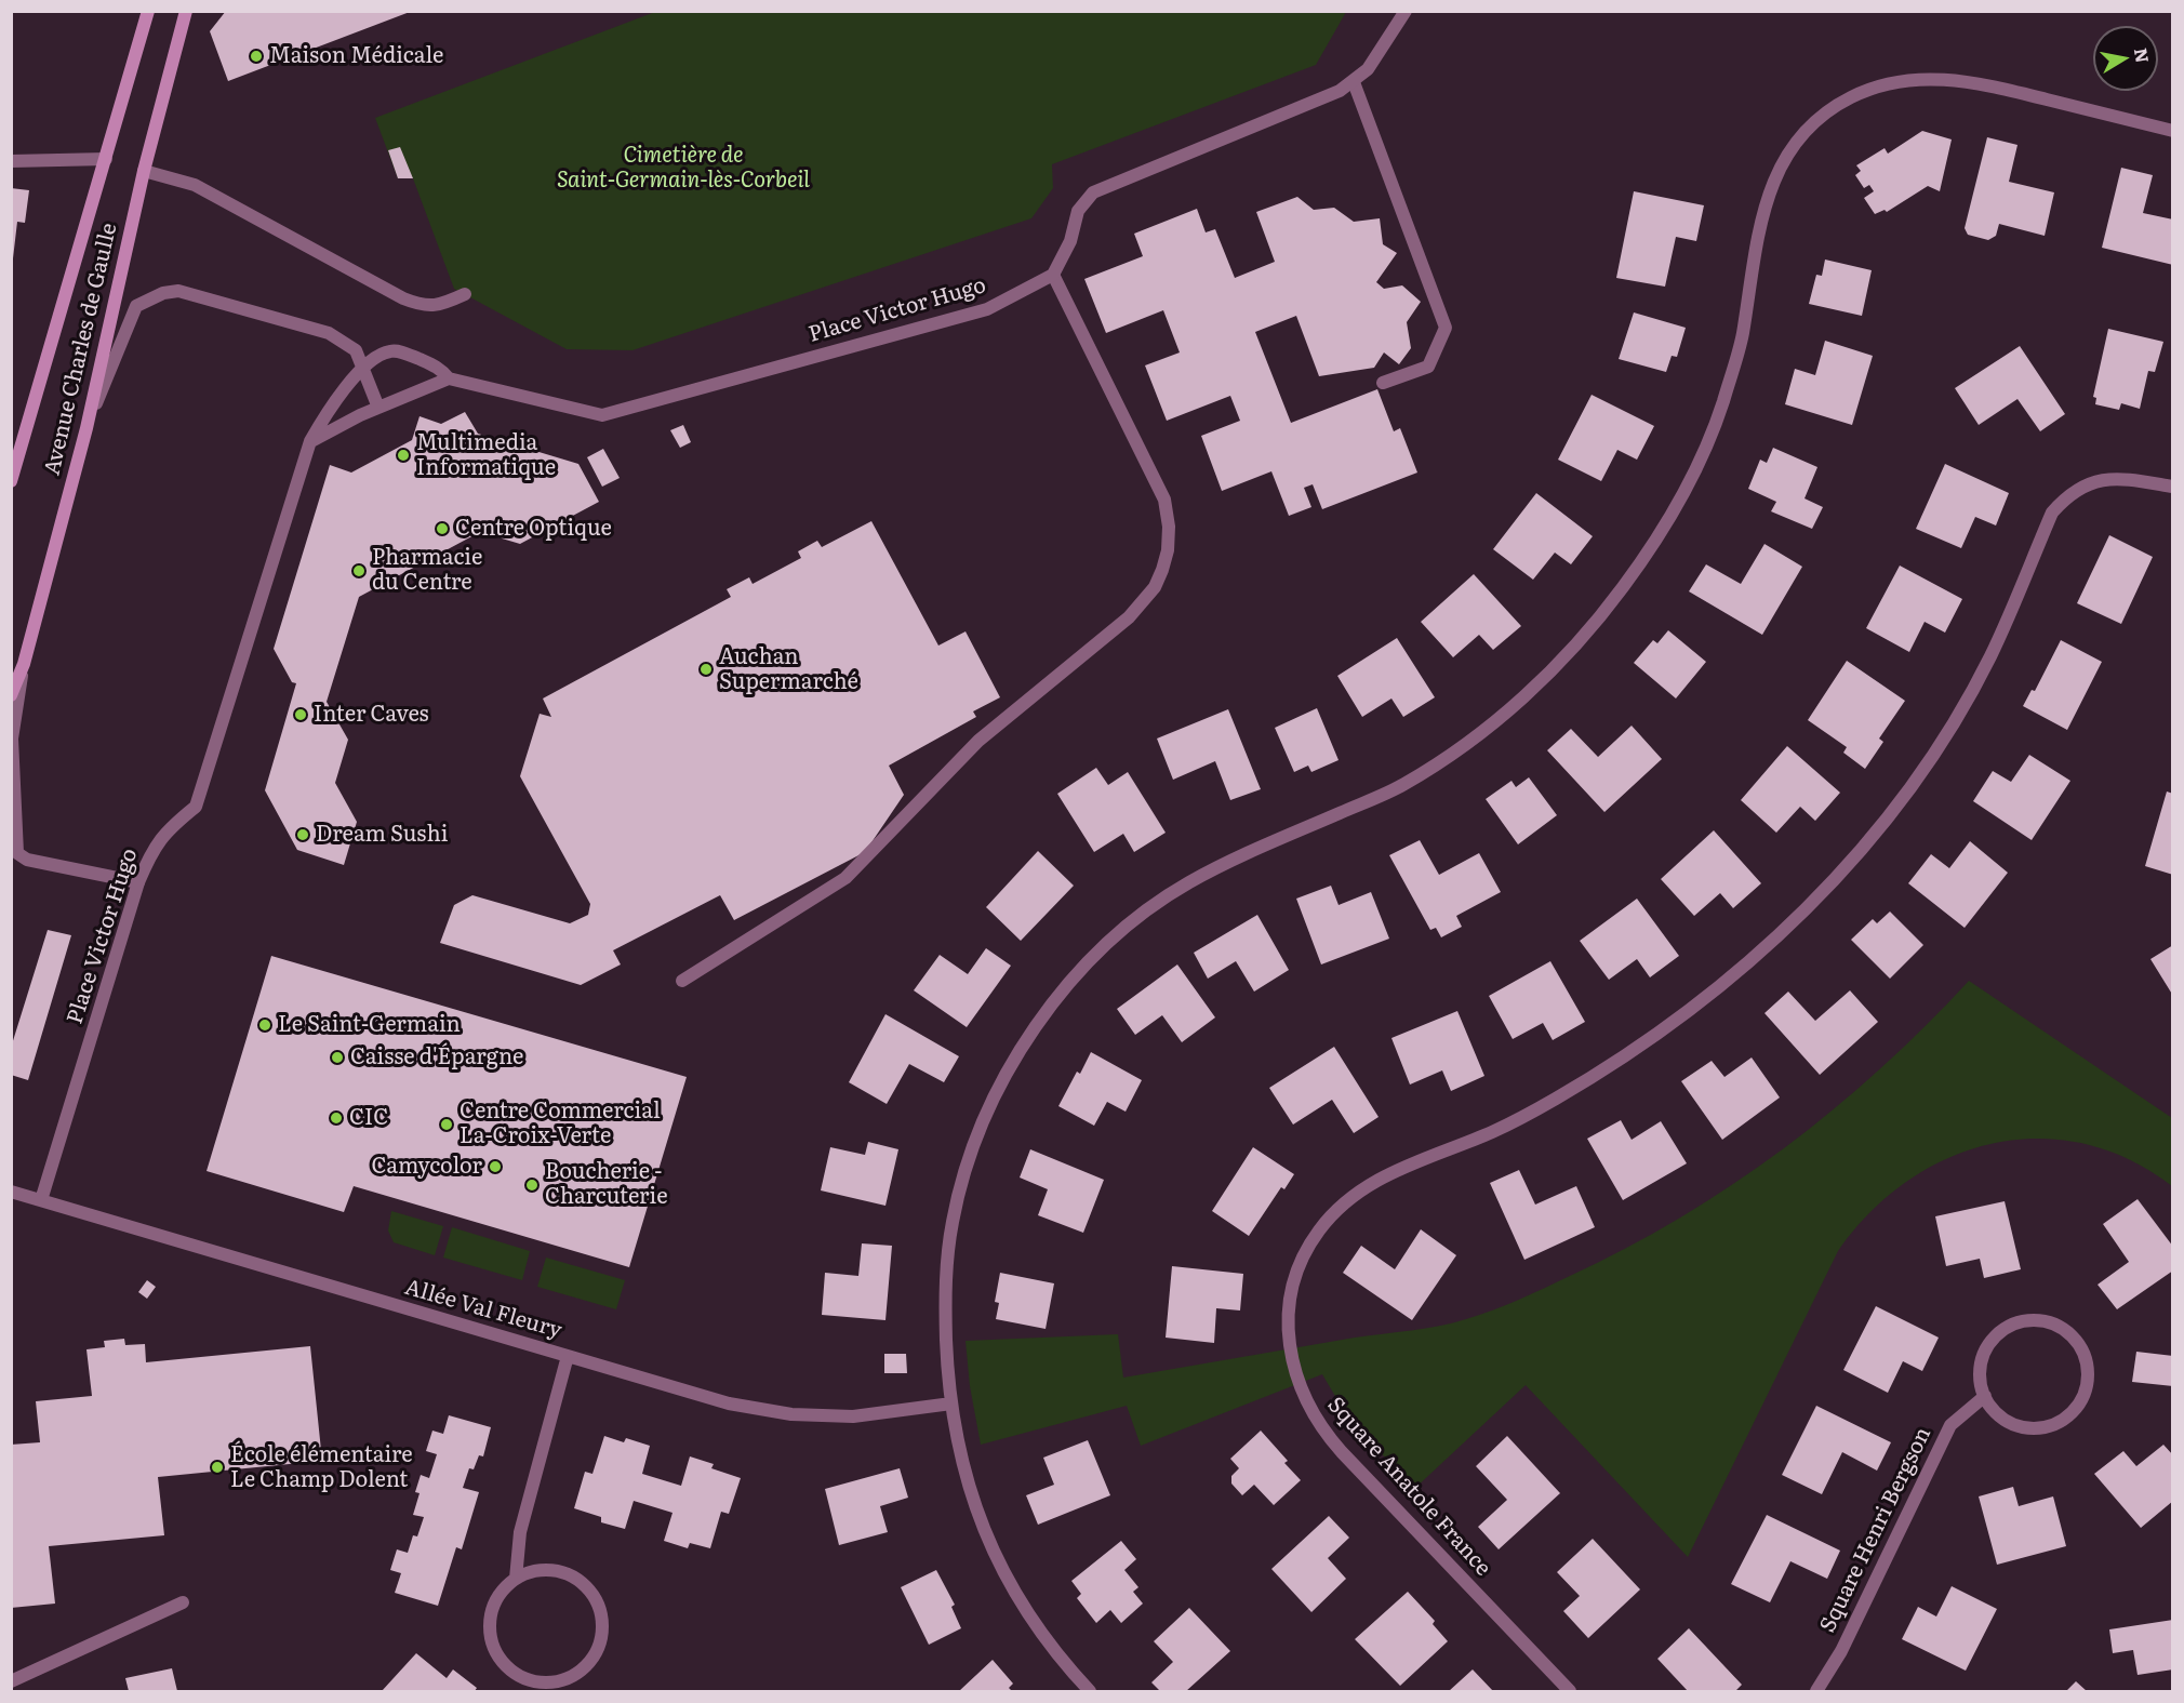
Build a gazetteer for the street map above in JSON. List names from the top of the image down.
{
  "streets": {
    "main road": ["Avenue Charles de Gaulle"],
    "street": [
      "Place Victor Hugo",
      "Allée Val Fleury",
      "Square Anatole France",
      "Square Henri Bergson"
    ]
  },
  "crossings": [
    ["Place Victor Hugo", "Allée Val Fleury"]
  ],
  "parks": ["Cimetière de Saint-Germain-lès-Corbeil"],
  "places": [
    "Maison Médicale",
    "Multimedia Informatique",
    "Centre Optique",
    "Pharmacie du Centre",
    "Auchan Supermarché",
    "Inter Caves",
    "Dream Sushi",
    "Le Saint-Germain",
    "Caisse d'Épargne",
    "CIC",
    "Centre Commercial La-Croix-Verte",
    "Camycolor",
    "Boucherie - Charcuterie",
    "École élémentaire Le Champ Dolent"
  ],
  "north": "right"
}
